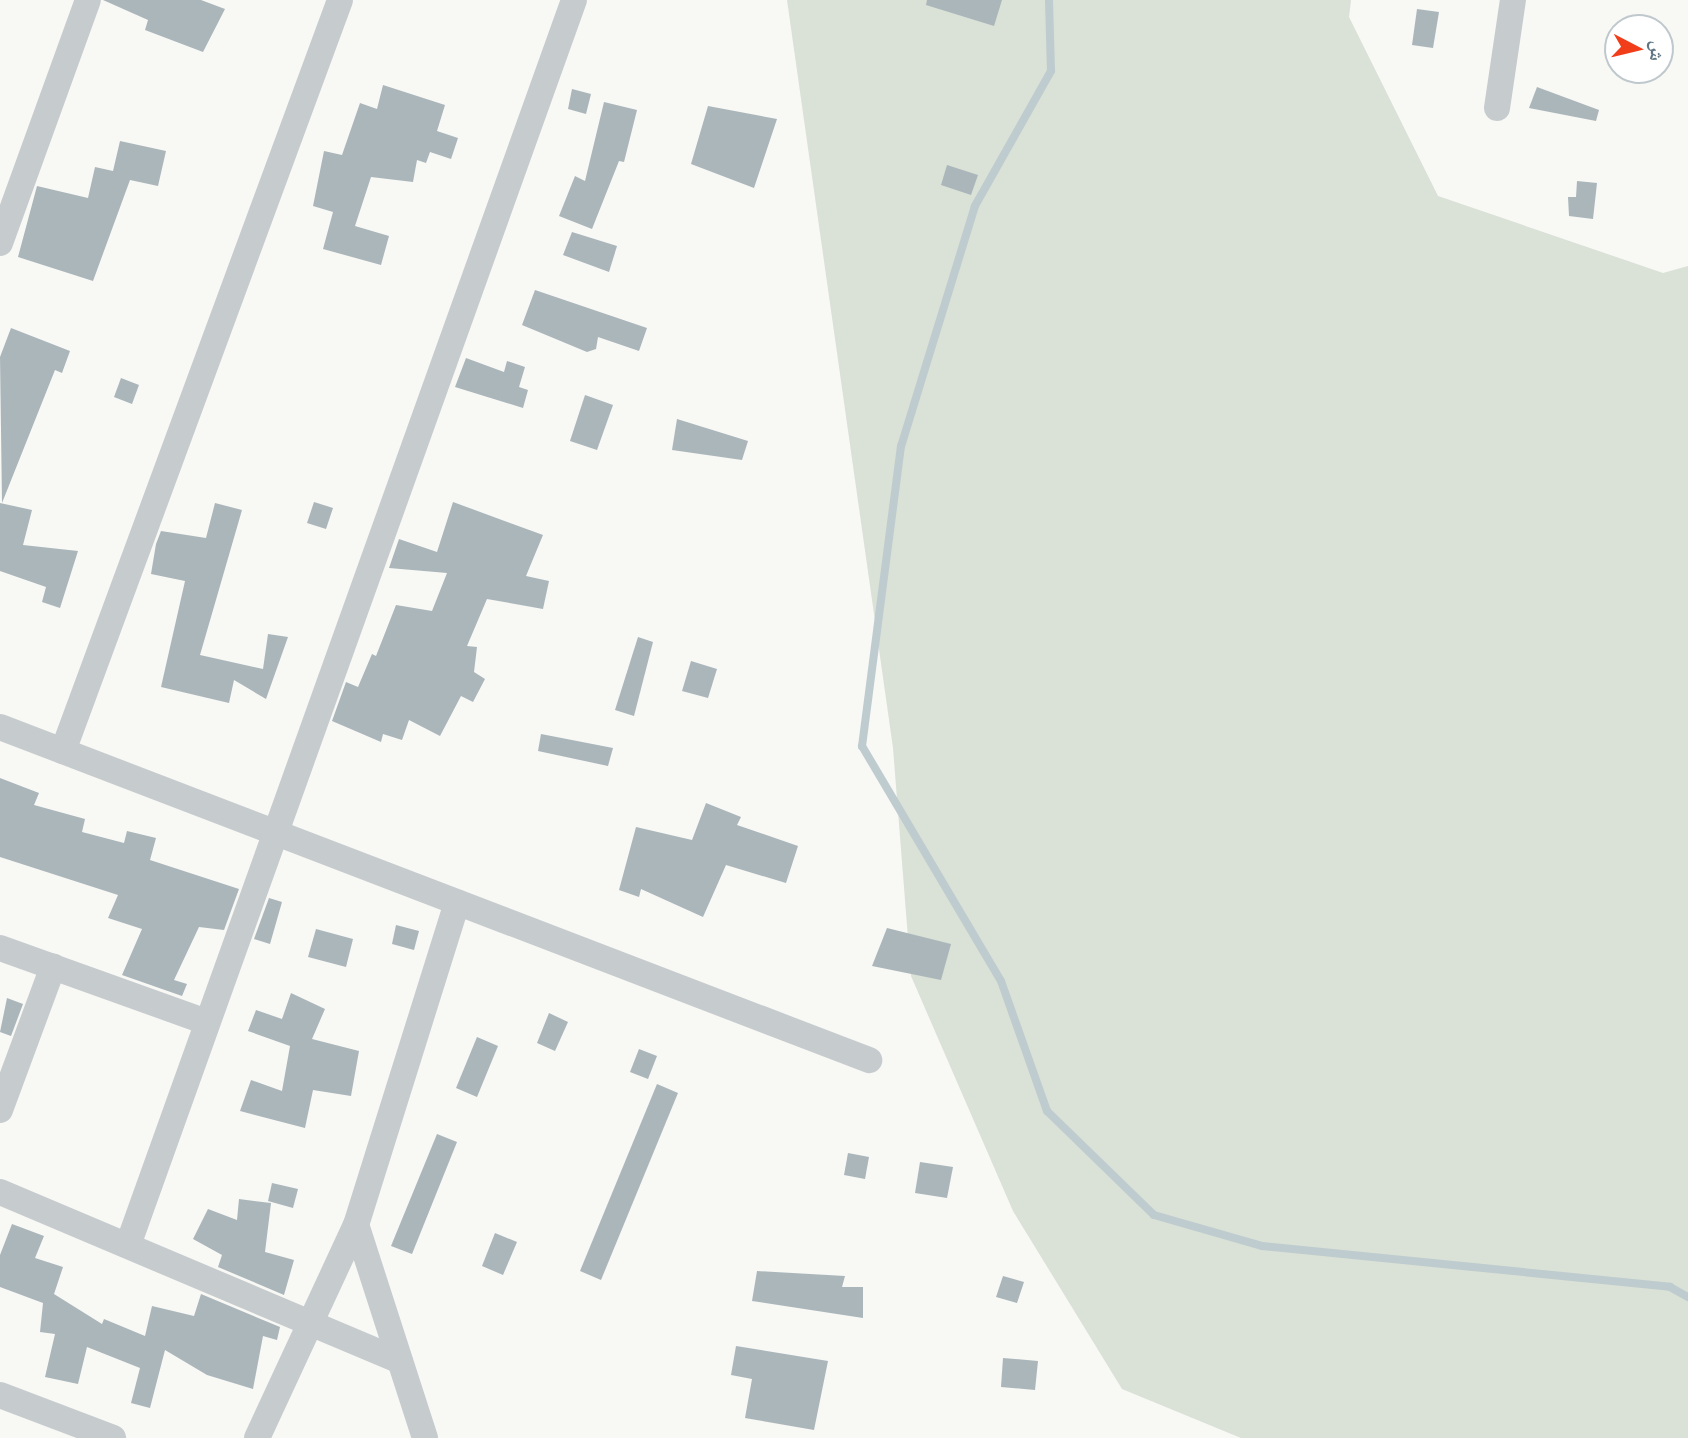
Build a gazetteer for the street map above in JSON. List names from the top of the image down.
{
  "north": "right"
}
